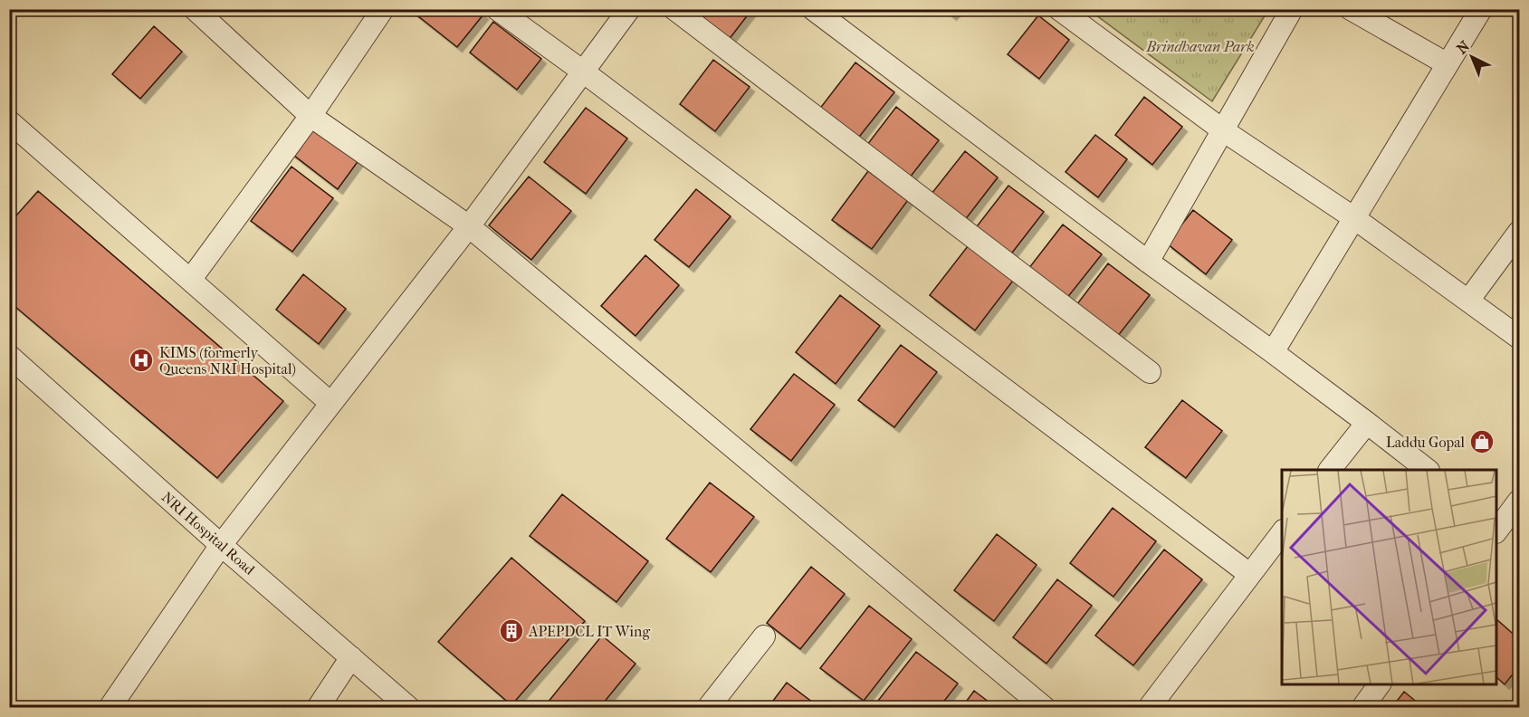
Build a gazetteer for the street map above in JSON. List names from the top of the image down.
{
  "streets": {
    "street": ["NRI Hospital Road"]
  },
  "parks": ["Brindhavan Park"],
  "places": {
    "hospital": ["KIMS (formerly Queens NRI Hospital)"],
    "shop": ["Laddu Gopal"],
    "building": ["APEPDCL IT Wing"]
  },
  "north": "top left"
}
